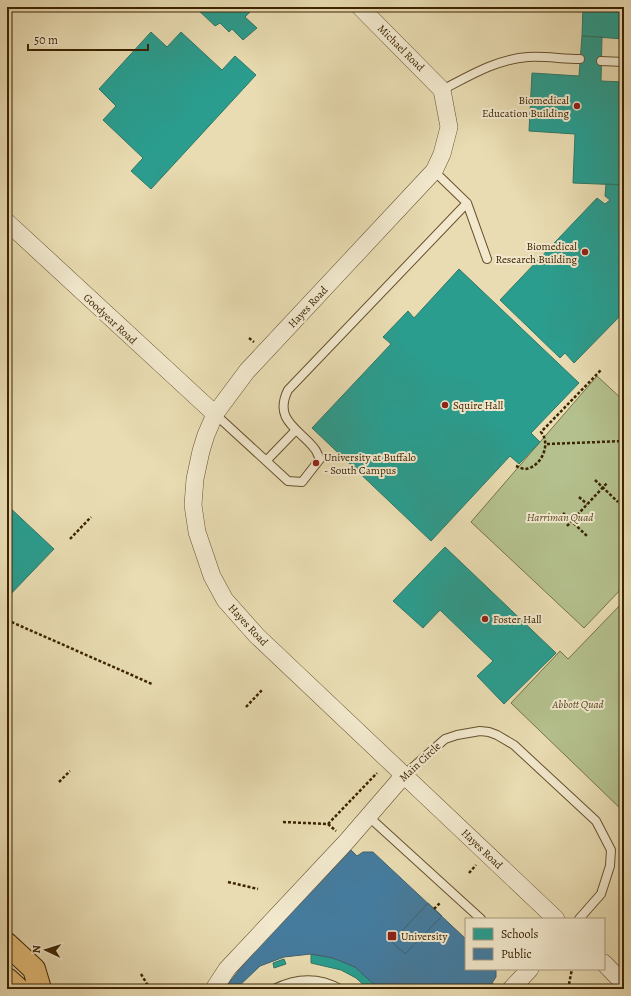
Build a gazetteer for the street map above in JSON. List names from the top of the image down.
{
  "streets": {
    "street": [
      "Michael Road",
      "Hayes Road",
      "Goodyear Road",
      "Main Circle"
    ]
  },
  "crossings": [
    ["Michael Road", "Hayes Road"],
    ["Hayes Road", "Goodyear Road"],
    ["Hayes Road", "Main Circle"]
  ],
  "parks": ["Harriman Quad", "Abbott Quad"],
  "places": {
    "other": [
      "Biomedical Education Building",
      "Biomedical Research Building",
      "Squire Hall",
      "University at Buffalo - South Campus",
      "Foster Hall"
    ],
    "transit": ["University"]
  },
  "legend": ["Schools", "Public"],
  "scale_bar": "50 m",
  "north": "left"
}
